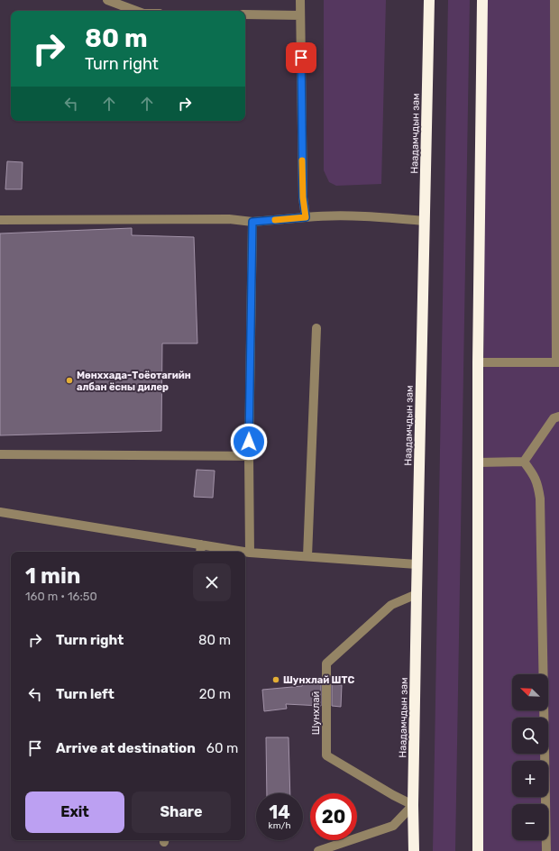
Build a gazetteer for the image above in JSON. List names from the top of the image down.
{
  "streets": {
    "highway": ["Наадамчдын зам"],
    "street": ["Шунхлай"]
  },
  "crossings": [
    ["Наадамчдын зам", "Шунхлай"]
  ],
  "places": ["Мөнххада-Тоёотагийн албан ёсны дилер", "Шунхлай ШТС"],
  "north": "top left",
  "page": {
    "turn": ["80 m", "Turn right"],
    "heading": ["1 min", "160 m · 16:50"],
    "list": [
      {
        "name": "Turn right",
        "value": "80 m"
      },
      {
        "name": "Turn left",
        "value": "20 m"
      },
      {
        "name": "Arrive at destination",
        "value": "60 m"
      }
    ],
    "map_buttons": ["+", "−"],
    "buttons": ["Exit", "Share"],
    "speed": "14 km/h",
    "limit": "20"
  }
}
